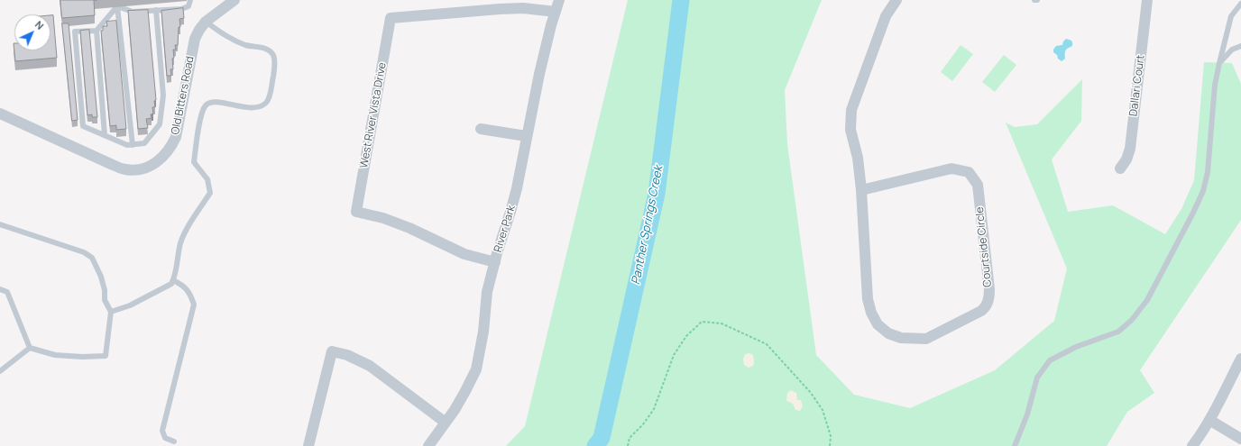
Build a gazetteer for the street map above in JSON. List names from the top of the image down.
{
  "streets": {
    "street": [
      "Dallari Court",
      "Old Bitters Road",
      "West River Vista Drive",
      "River Park",
      "Courtside Circle"
    ]
  },
  "crossings": [
    ["West River Vista Drive", "River Park"]
  ],
  "water": ["Panther Springs Creek"],
  "north": "top right"
}
